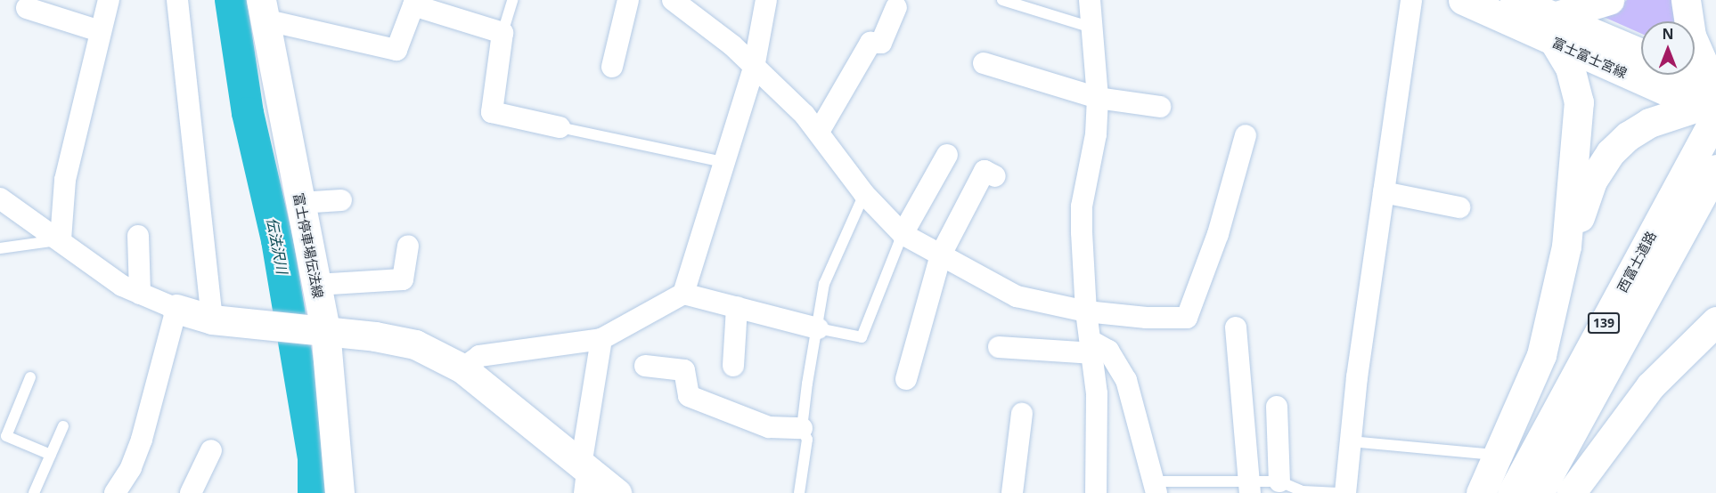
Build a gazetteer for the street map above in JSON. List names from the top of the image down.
{
  "streets": {
    "main road": [
      "富士富士宮線",
      "富士停車場伝法線",
      "西富士道路",
      "139"
    ]
  },
  "crossings": [
    ["富士富士宮線", "西富士道路"]
  ],
  "water": ["伝法沢川"],
  "north": "top"
}
